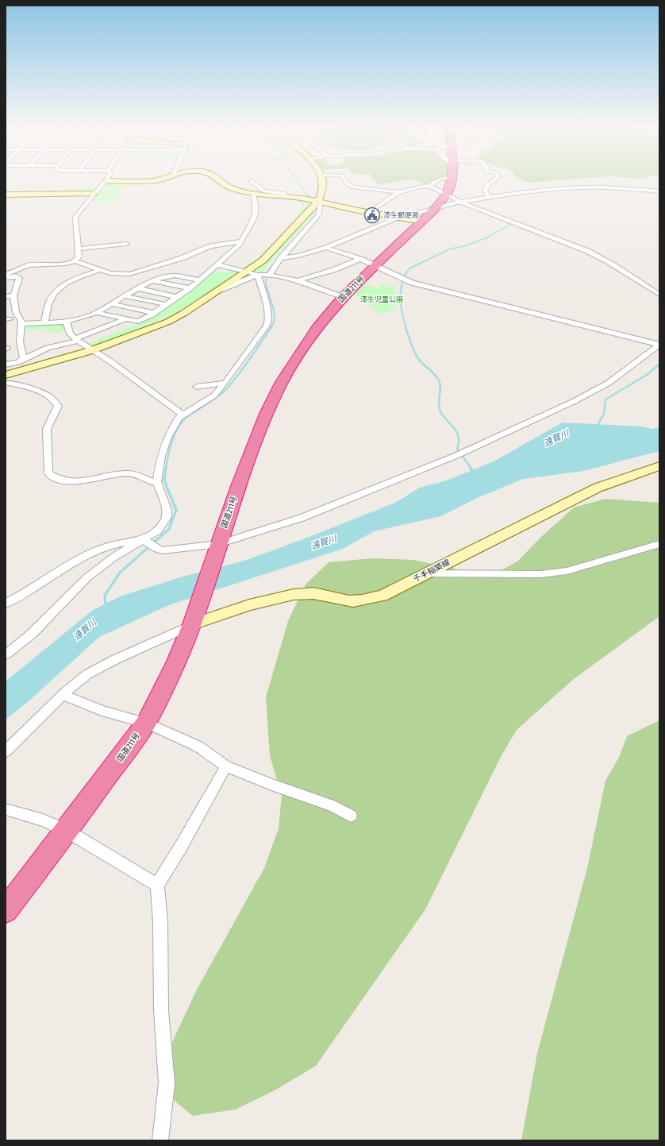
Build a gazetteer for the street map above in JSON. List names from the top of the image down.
{
  "streets": {
    "highway": ["国道211号"],
    "street": ["千手稲築線"]
  },
  "crossings": [
    ["国道211号", "千手稲築線"]
  ],
  "water": ["遠賀川"],
  "parks": ["漆生児童公園"],
  "places": {
    "public building": ["漆生郵便局"]
  }
}
